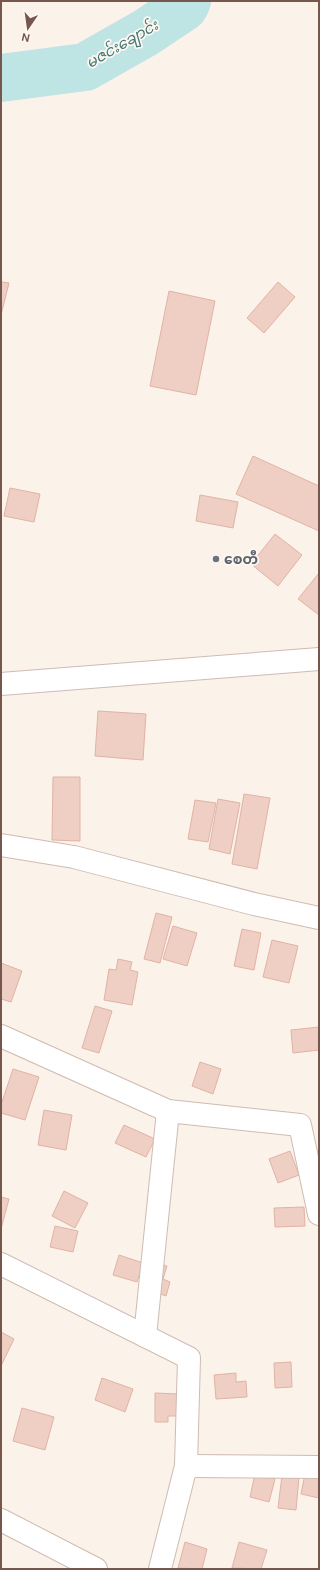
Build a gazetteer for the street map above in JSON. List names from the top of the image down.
{
  "water": ["မဇင်းချောင်း"],
  "places": ["စေတီ"],
  "north": "bottom"
}
